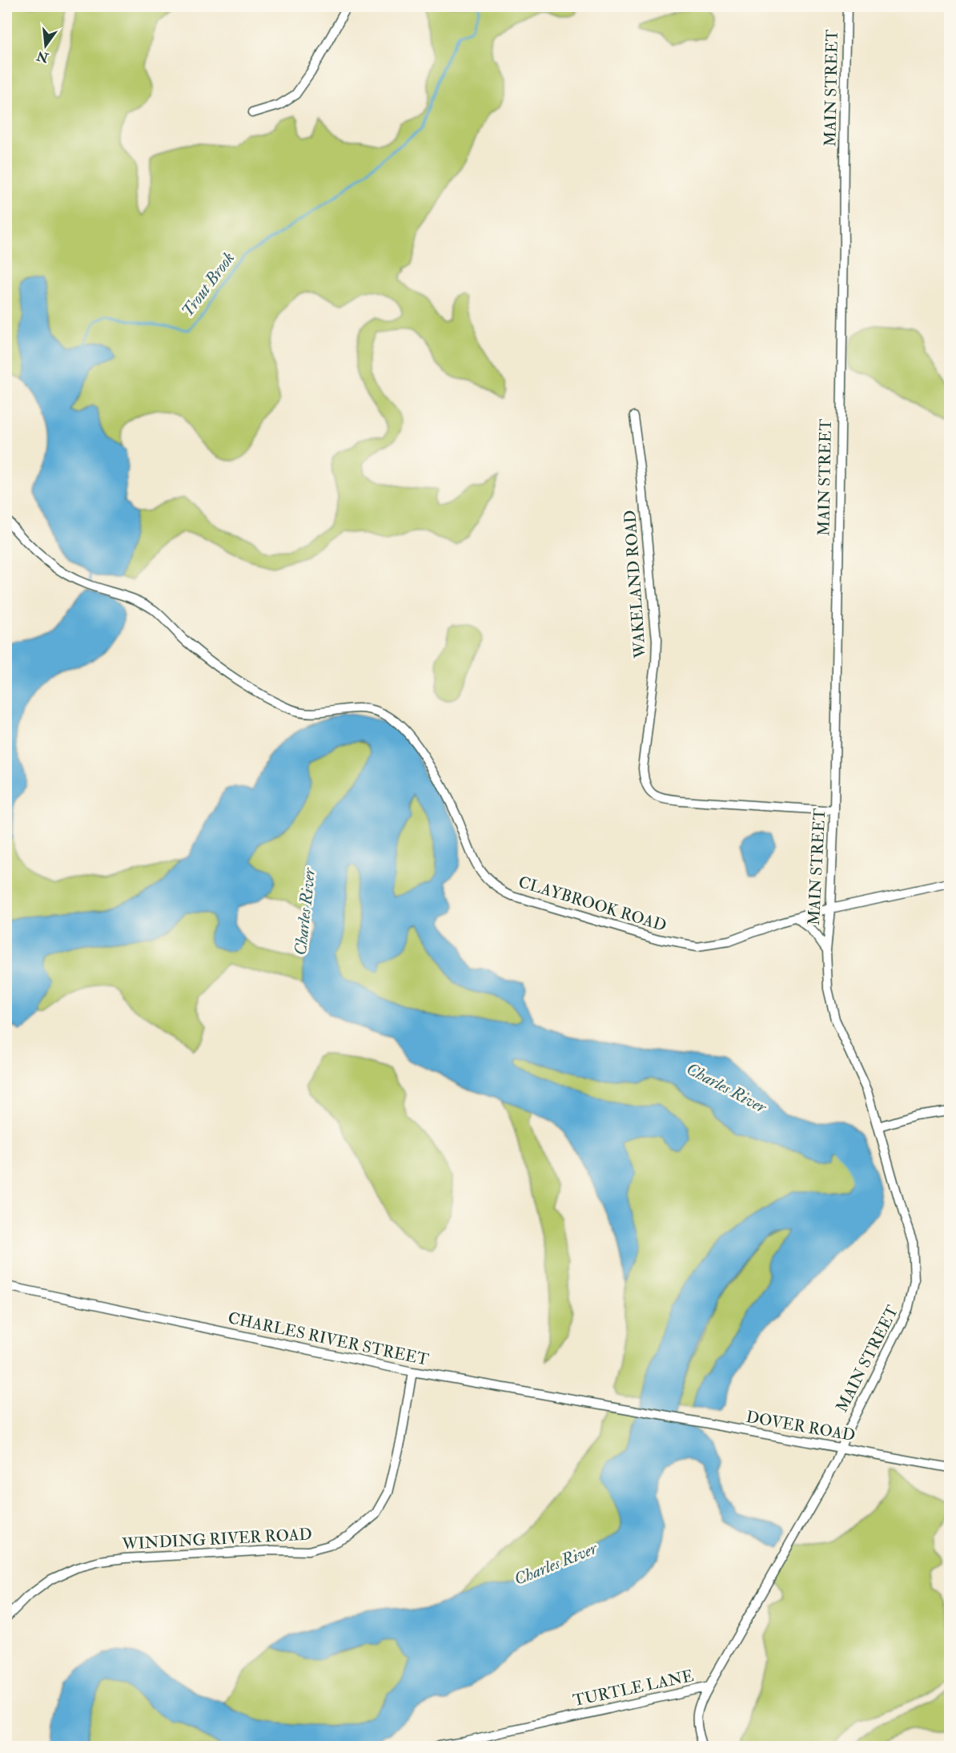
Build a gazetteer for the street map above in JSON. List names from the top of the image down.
{
  "streets": {
    "street": [
      "MAIN STREET",
      "WAKELAND ROAD",
      "CLAYBROOK ROAD",
      "CHARLES RIVER STREET",
      "DOVER ROAD",
      "WINDING RIVER ROAD",
      "TURTLE LANE"
    ]
  },
  "crossings": [
    ["MAIN STREET", "WAKELAND ROAD"],
    ["MAIN STREET", "CLAYBROOK ROAD"],
    ["MAIN STREET", "DOVER ROAD"],
    ["MAIN STREET", "TURTLE LANE"],
    ["CHARLES RIVER STREET", "DOVER ROAD"],
    ["CHARLES RIVER STREET", "WINDING RIVER ROAD"],
    ["DOVER ROAD", "TURTLE LANE"]
  ],
  "water": ["Trout Brook", "Charles River"],
  "north": "bottom"
}
